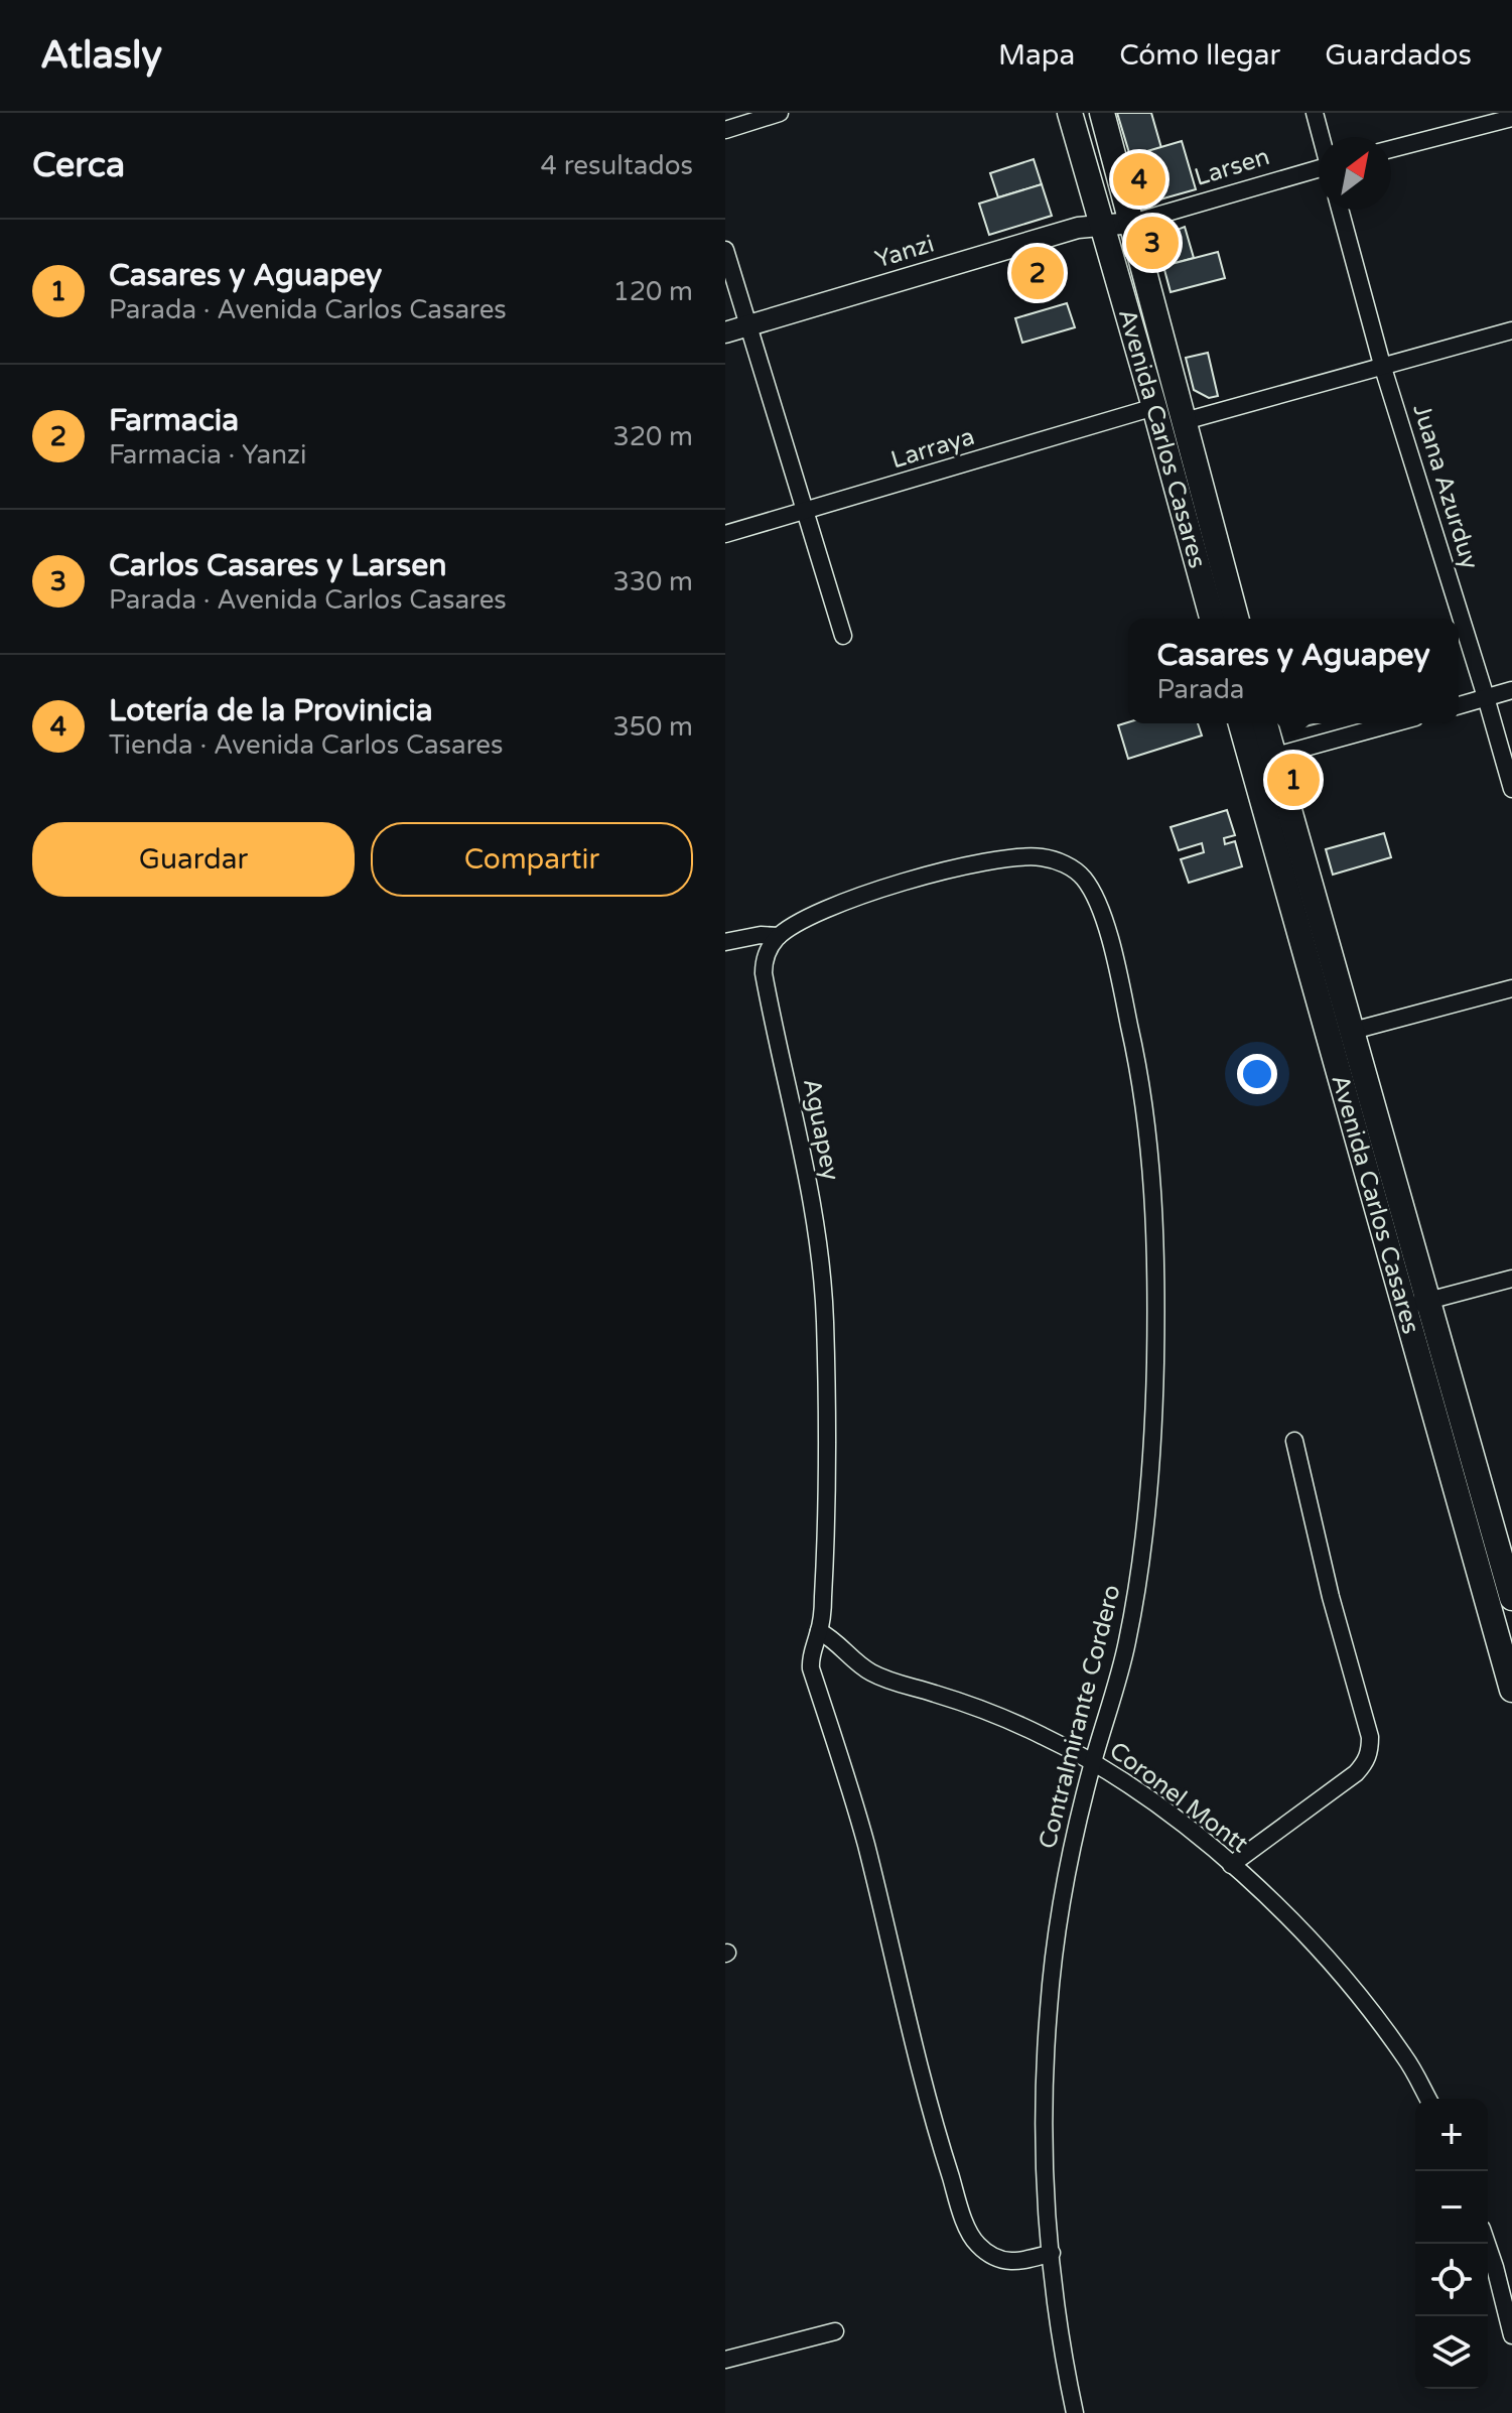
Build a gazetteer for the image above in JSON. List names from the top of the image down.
{
  "streets": {
    "main road": ["Avenida Carlos Casares"],
    "street": [
      "Larsen",
      "Yanzi",
      "Larraya",
      "Juana Azurduy",
      "Aguapey",
      "Contralmirante Cordero",
      "Coronel Montt"
    ]
  },
  "crossings": [
    ["Larsen", "Yanzi"],
    ["Larsen", "Avenida Carlos Casares"],
    ["Yanzi", "Avenida Carlos Casares"],
    ["Avenida Carlos Casares", "Larraya"],
    ["Aguapey", "Contralmirante Cordero"],
    ["Aguapey", "Coronel Montt"],
    ["Contralmirante Cordero", "Coronel Montt"]
  ],
  "north": "top right",
  "page": {
    "header": "Atlasly",
    "nav": ["Mapa", "Cómo llegar", "Guardados"],
    "heading": ["Cerca", "4 resultados"],
    "pins": [
      "4",
      "3",
      "2",
      "1"
    ],
    "list": [
      {
        "mark": "1",
        "name": "Casares y Aguapey",
        "note": "Parada · Avenida Carlos Casares",
        "value": "120 m"
      },
      {
        "mark": "2",
        "name": "Farmacia",
        "note": "Farmacia · Yanzi",
        "value": "320 m"
      },
      {
        "mark": "3",
        "name": "Carlos Casares y Larsen",
        "note": "Parada · Avenida Carlos Casares",
        "value": "330 m"
      },
      {
        "mark": "4",
        "name": "Lotería de la Provinicia",
        "note": "Tienda · Avenida Carlos Casares",
        "value": "350 m"
      }
    ],
    "popup": ["Casares y Aguapey", "Parada"],
    "buttons": ["Guardar", "Compartir"],
    "map_buttons": ["+", "−"]
  }
}
